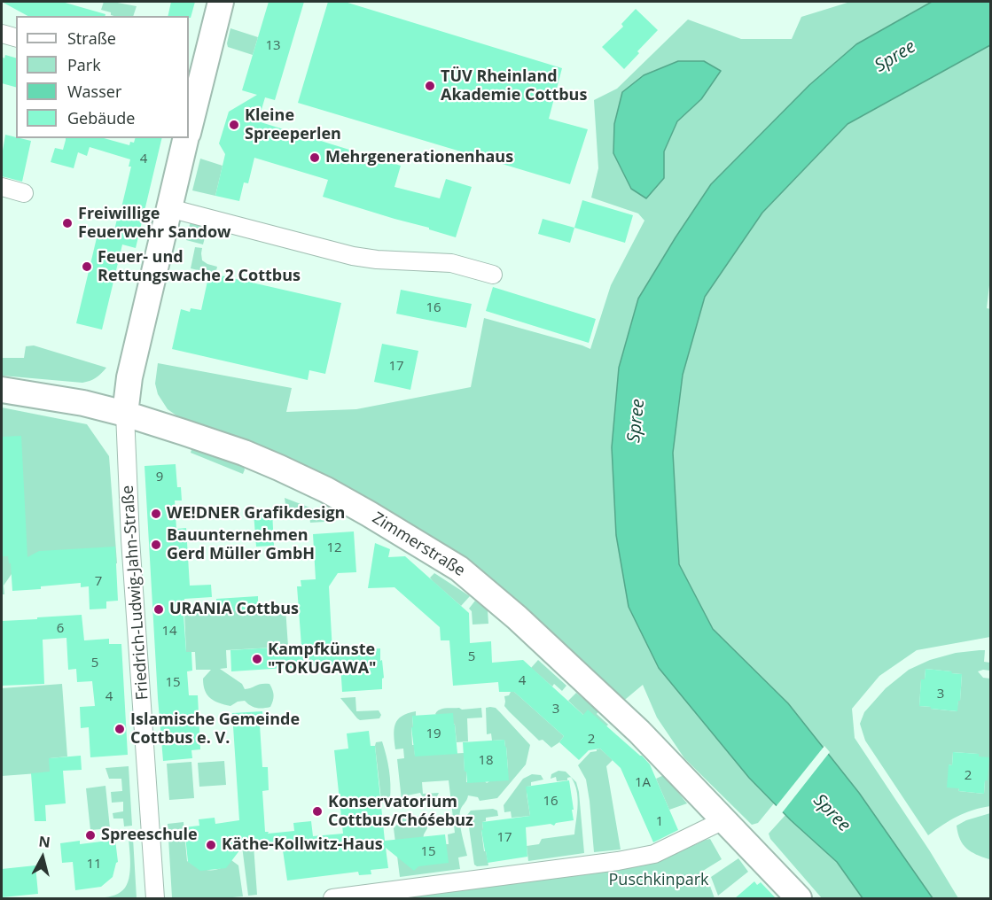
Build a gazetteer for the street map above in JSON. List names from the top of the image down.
{
  "streets": {
    "street": ["Zimmerstraße", "Friedrich-Ludwig-Jahn-Straße"]
  },
  "crossings": [
    ["Zimmerstraße", "Friedrich-Ludwig-Jahn-Straße"]
  ],
  "water": ["Spree"],
  "parks": ["Puschkinpark"],
  "places": [
    "TÜV Rheinland Akademie Cottbus",
    "Kleine Spreeperlen",
    "Mehrgenerationenhaus",
    "Freiwillige Feuerwehr Sandow",
    "Feuer- und Rettungswache 2 Cottbus",
    "WE!DNER Grafikdesign",
    "Bauunternehmen Gerd Müller GmbH",
    "URANIA Cottbus",
    "Kampfkünste \"TOKUGAWA\"",
    "Islamische Gemeinde Cottbus e. V.",
    "Konservatorium Cottbus/Chóśebuz",
    "Spreeschule",
    "Käthe-Kollwitz-Haus"
  ],
  "house_numbers": [
    "13",
    "4",
    "16",
    "17",
    "9",
    "12",
    "7",
    "6",
    "14",
    "5",
    "5",
    "4",
    "15",
    "3",
    "4",
    "3",
    "19",
    "2",
    "18",
    "2",
    "1A",
    "16",
    "1",
    "17",
    "15",
    "11"
  ],
  "legend": [
    "Straße",
    "Park",
    "Wasser",
    "Gebäude"
  ],
  "north": "top"
}
